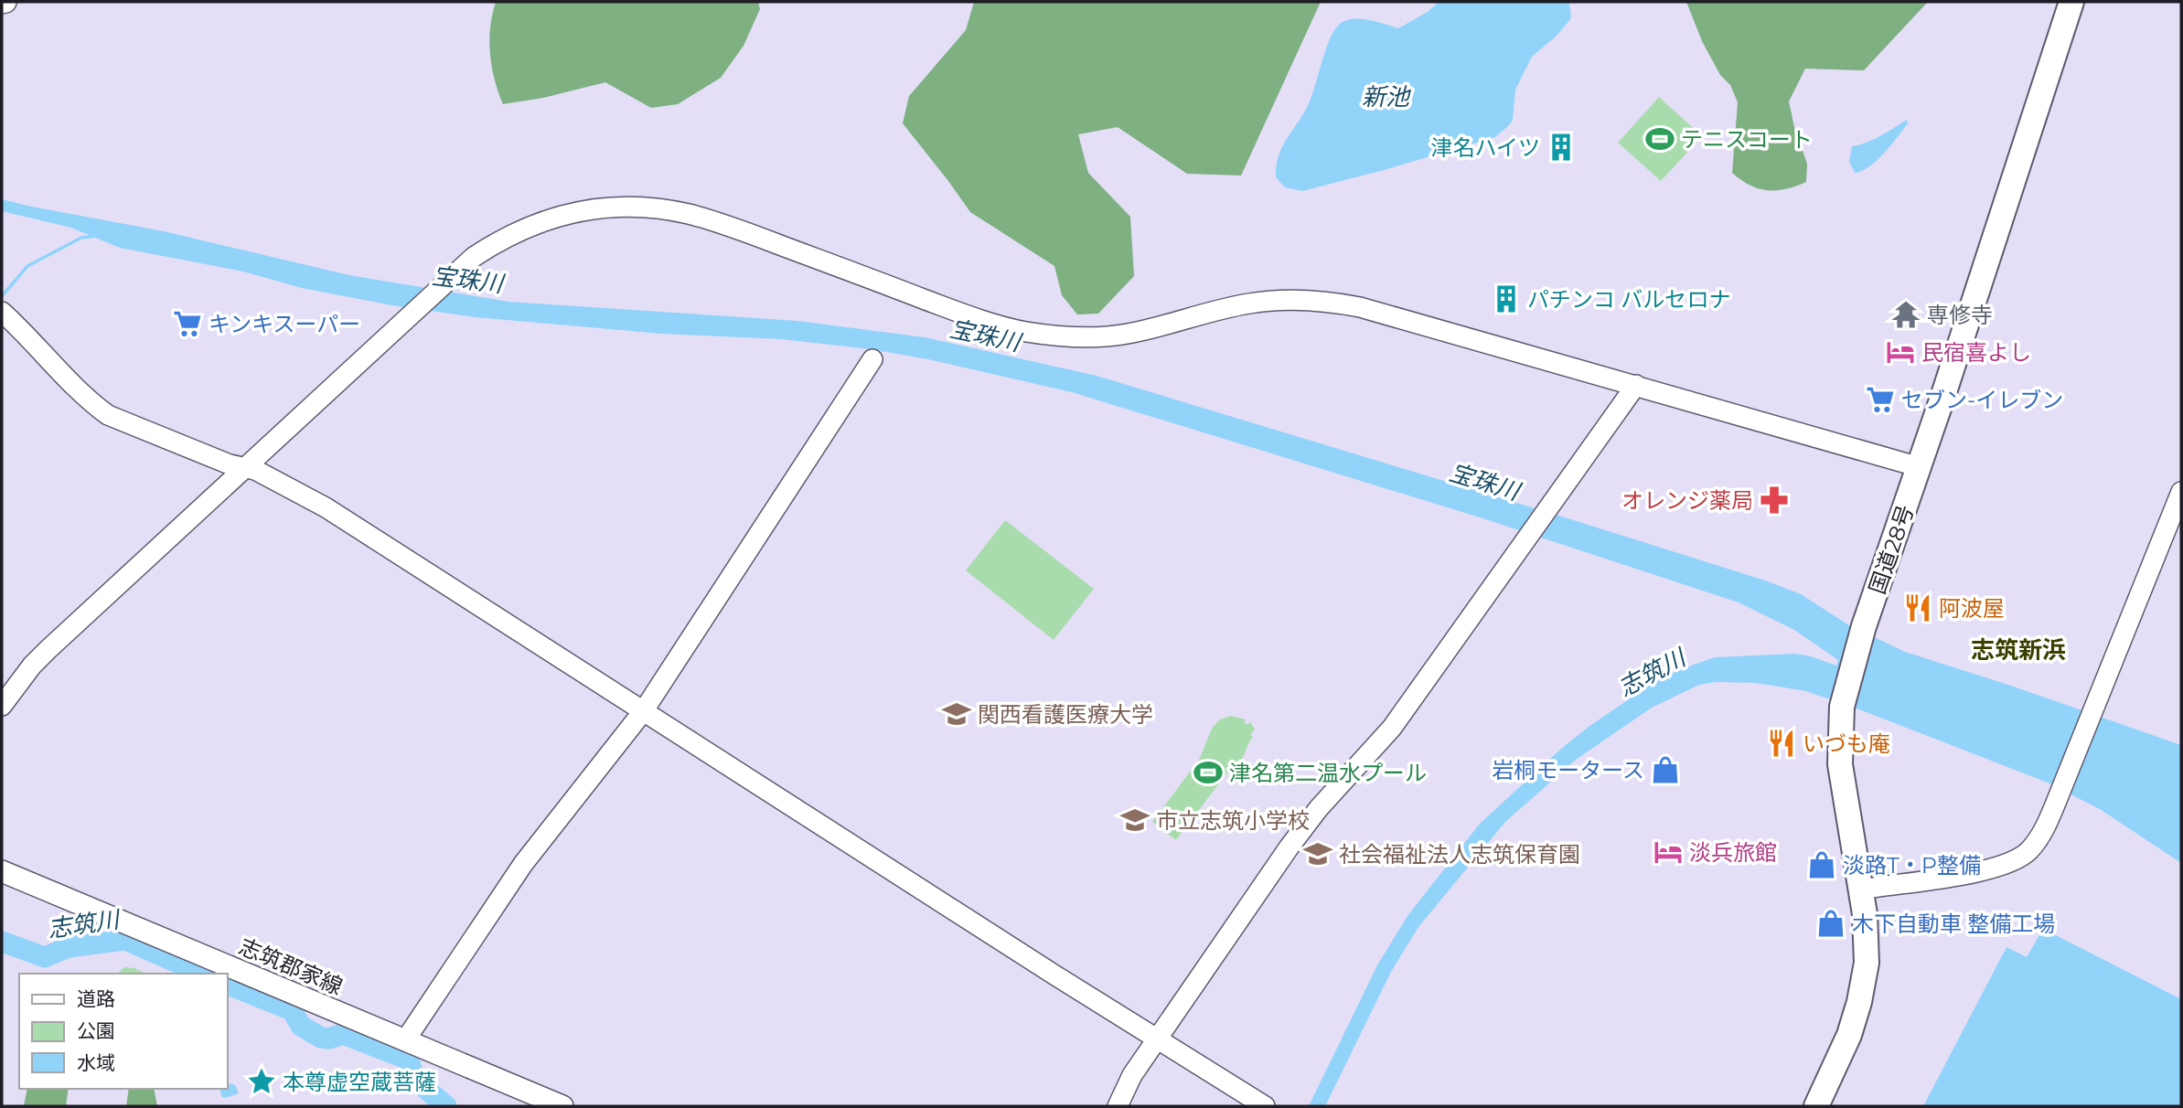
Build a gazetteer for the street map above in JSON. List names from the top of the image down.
{
  "streets": {
    "highway": ["国道28号"],
    "main road": ["志筑郡家線"]
  },
  "districts": ["志筑新浜"],
  "water": ["新池", "宝珠川", "志筑川"],
  "places": {
    "sports": ["テニスコート", "津名第二温水プール"],
    "building": ["津名ハイツ", "パチンコ バルセロナ"],
    "temple": ["専修寺"],
    "supermarket": ["キンキスーパー", "セブン-イレブン"],
    "hotel": ["民宿喜よし", "淡兵旅館"],
    "pharmacy": ["オレンジ薬局"],
    "restaurant": ["阿波屋", "いづも庵"],
    "school or university": ["関西看護医療大学", "市立志筑小学校", "社会福祉法人志筑保育園"],
    "shop": ["岩桐モータース", "淡路T・P整備", "木下自動車 整備工場"],
    "place": ["本尊虚空蔵菩薩"]
  },
  "legend": ["道路", "公園", "水域"]
}
